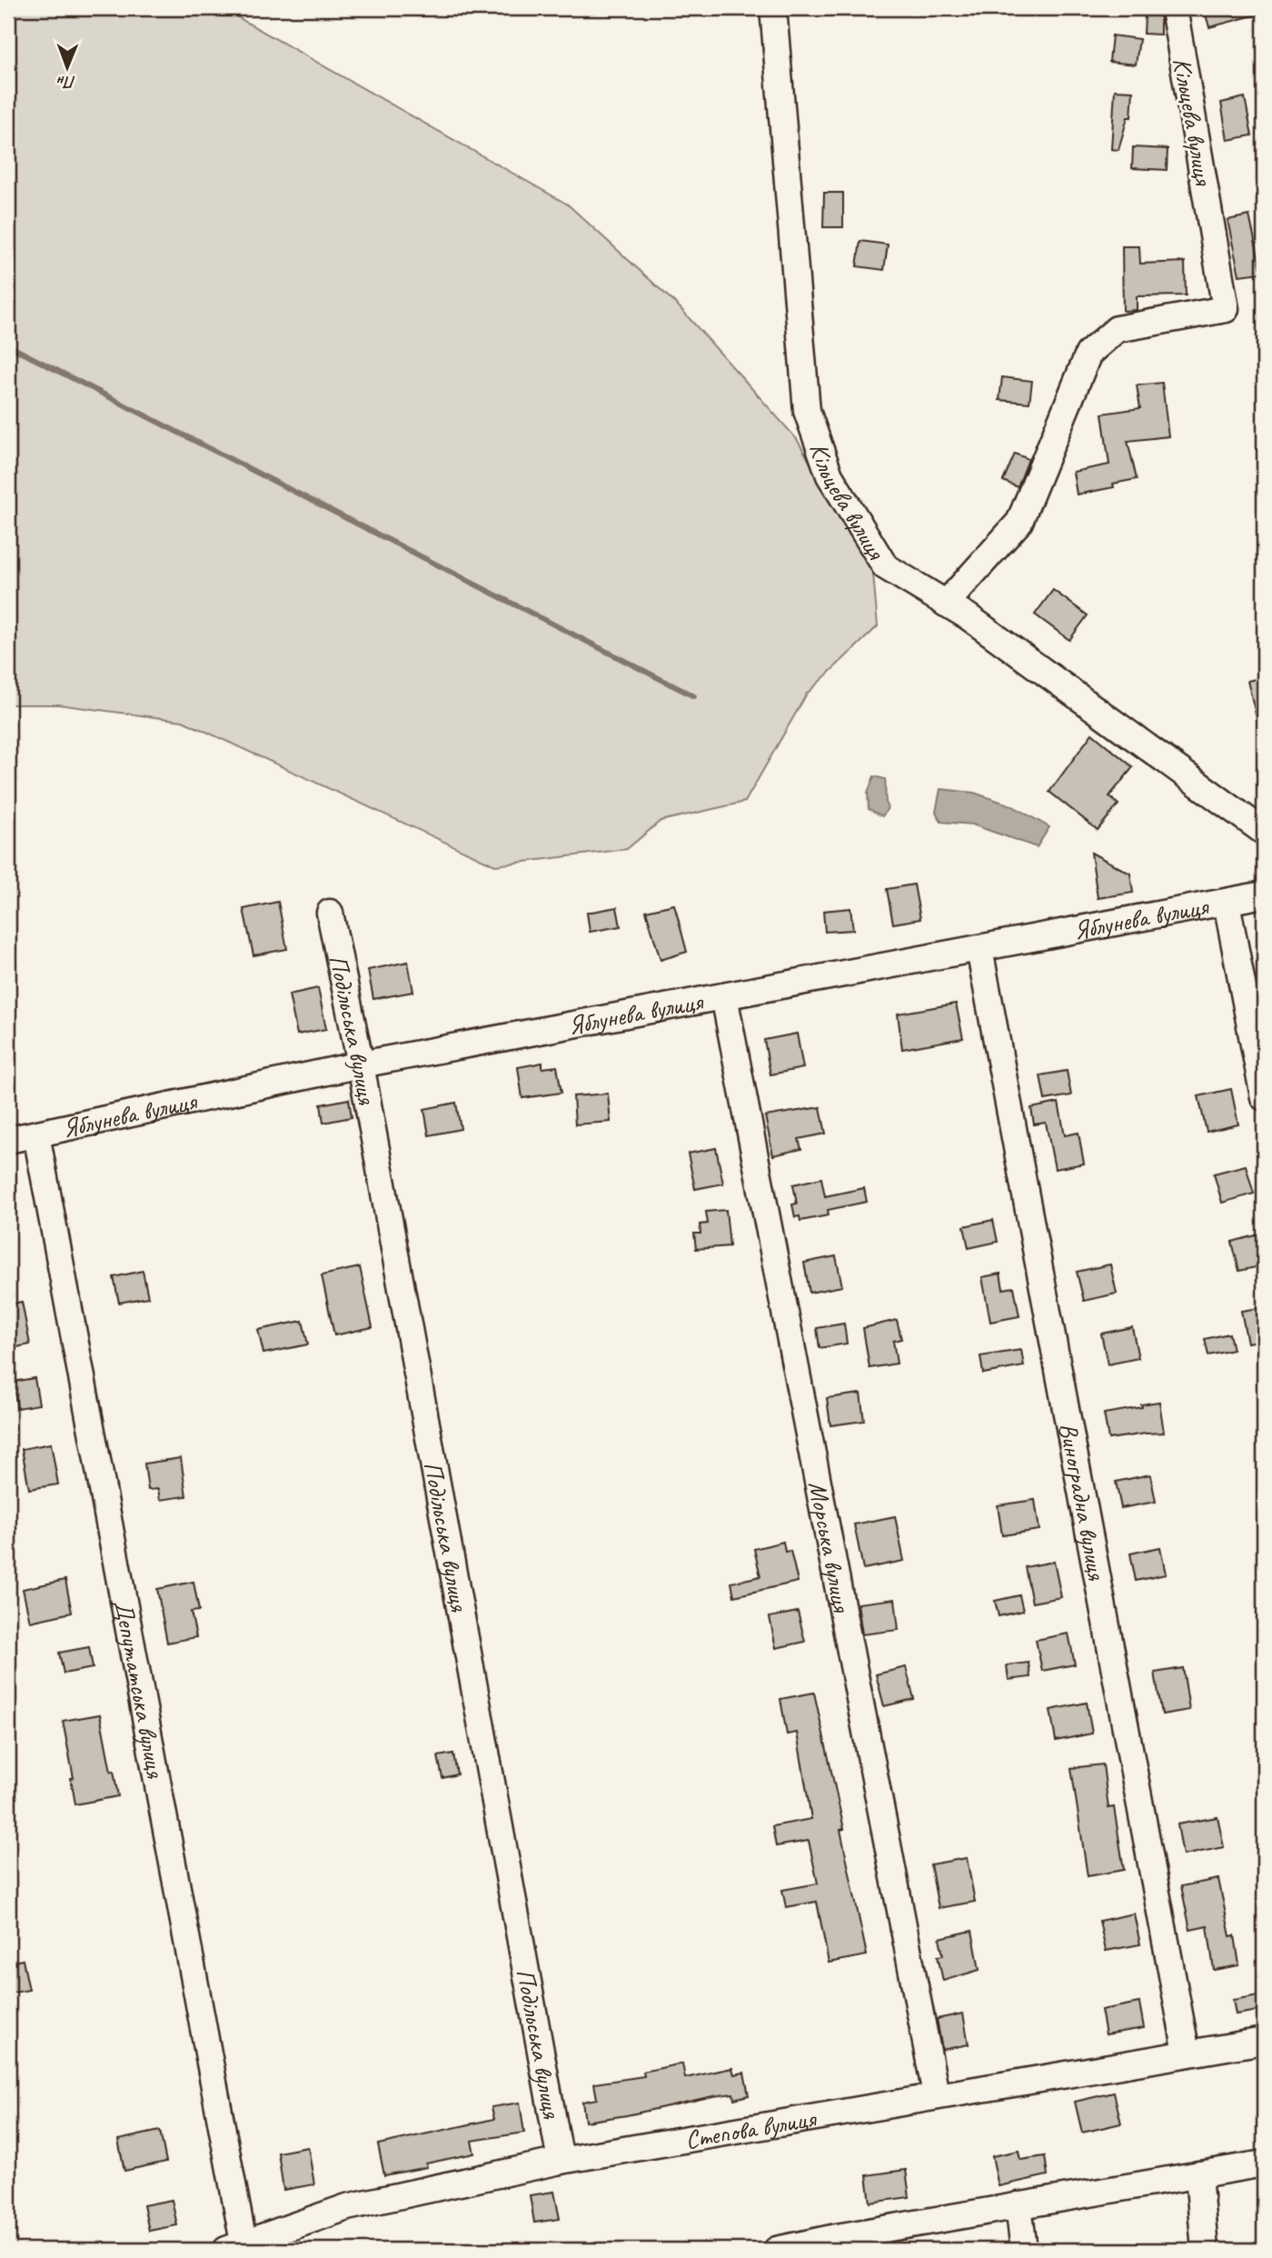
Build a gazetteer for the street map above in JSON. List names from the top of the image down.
{
  "streets": {
    "street": [
      "Кільцева вулиця",
      "Яблунева вулиця",
      "Подільська вулиця",
      "Виноградна вулиця",
      "Морська вулиця",
      "Депутатська вулиця",
      "Степова вулиця"
    ]
  },
  "crossings": [
    ["Яблунева вулиця", "Подільська вулиця"],
    ["Яблунева вулиця", "Виноградна вулиця"],
    ["Яблунева вулиця", "Морська вулиця"],
    ["Яблунева вулиця", "Депутатська вулиця"],
    ["Подільська вулиця", "Степова вулиця"],
    ["Виноградна вулиця", "Степова вулиця"],
    ["Морська вулиця", "Степова вулиця"],
    ["Депутатська вулиця", "Степова вулиця"]
  ],
  "north": "bottom"
}
